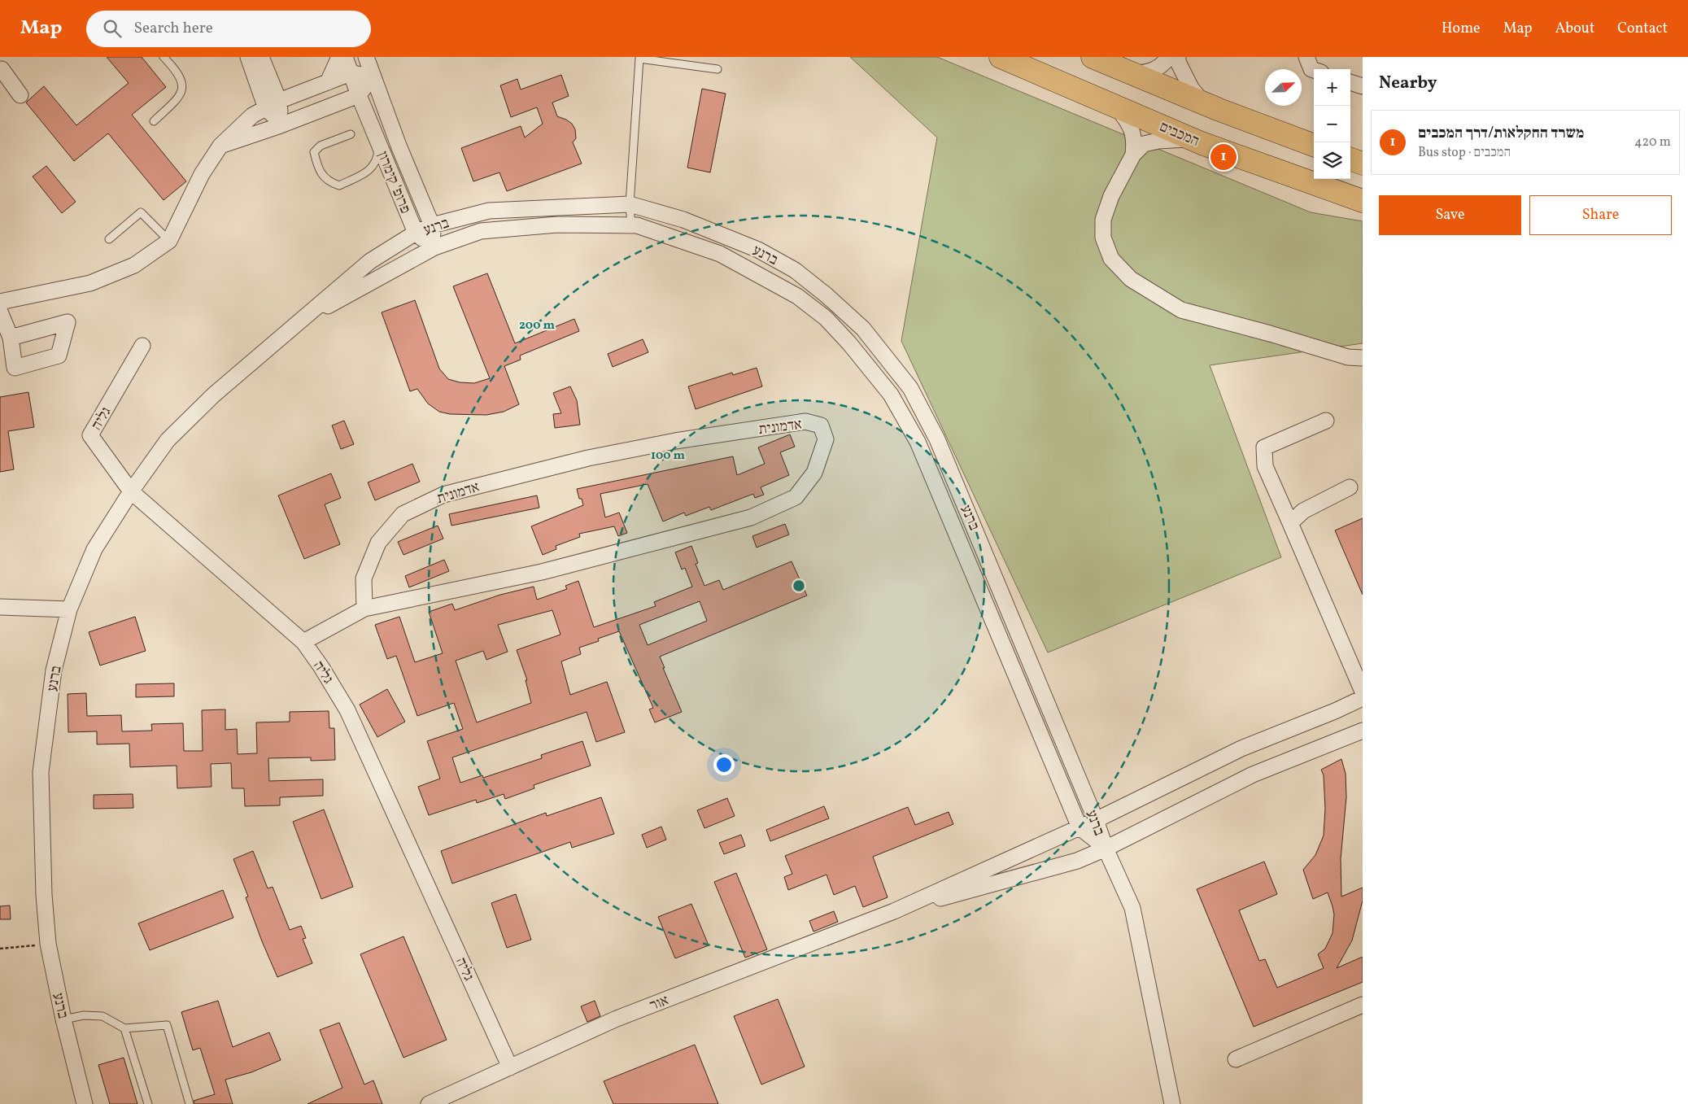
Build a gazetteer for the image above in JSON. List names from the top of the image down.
{
  "streets": {
    "main road": ["המכבים"],
    "street": [
      "פרופ' קימרון",
      "ברנע",
      "גליה",
      "אדמונית",
      "אור"
    ]
  },
  "crossings": [
    ["פרופ' קימרון", "ברנע"],
    ["ברנע", "גליה"],
    ["גליה", "אדמונית"],
    ["גליה", "אור"]
  ],
  "north": "top right",
  "page": {
    "header": "Map",
    "search": "Search here",
    "nav": [
      "Home",
      "Map",
      "About",
      "Contact"
    ],
    "heading": "Nearby",
    "map_buttons": ["+", "−"],
    "list": [
      {
        "mark": "1",
        "name": "משרד החקלאות/דרך המכבים",
        "note": "Bus stop · המכבים",
        "value": "420 m"
      }
    ],
    "pins": "1",
    "buttons": ["Save", "Share"]
  },
  "rings": ["200 m", "100 m"]
}
